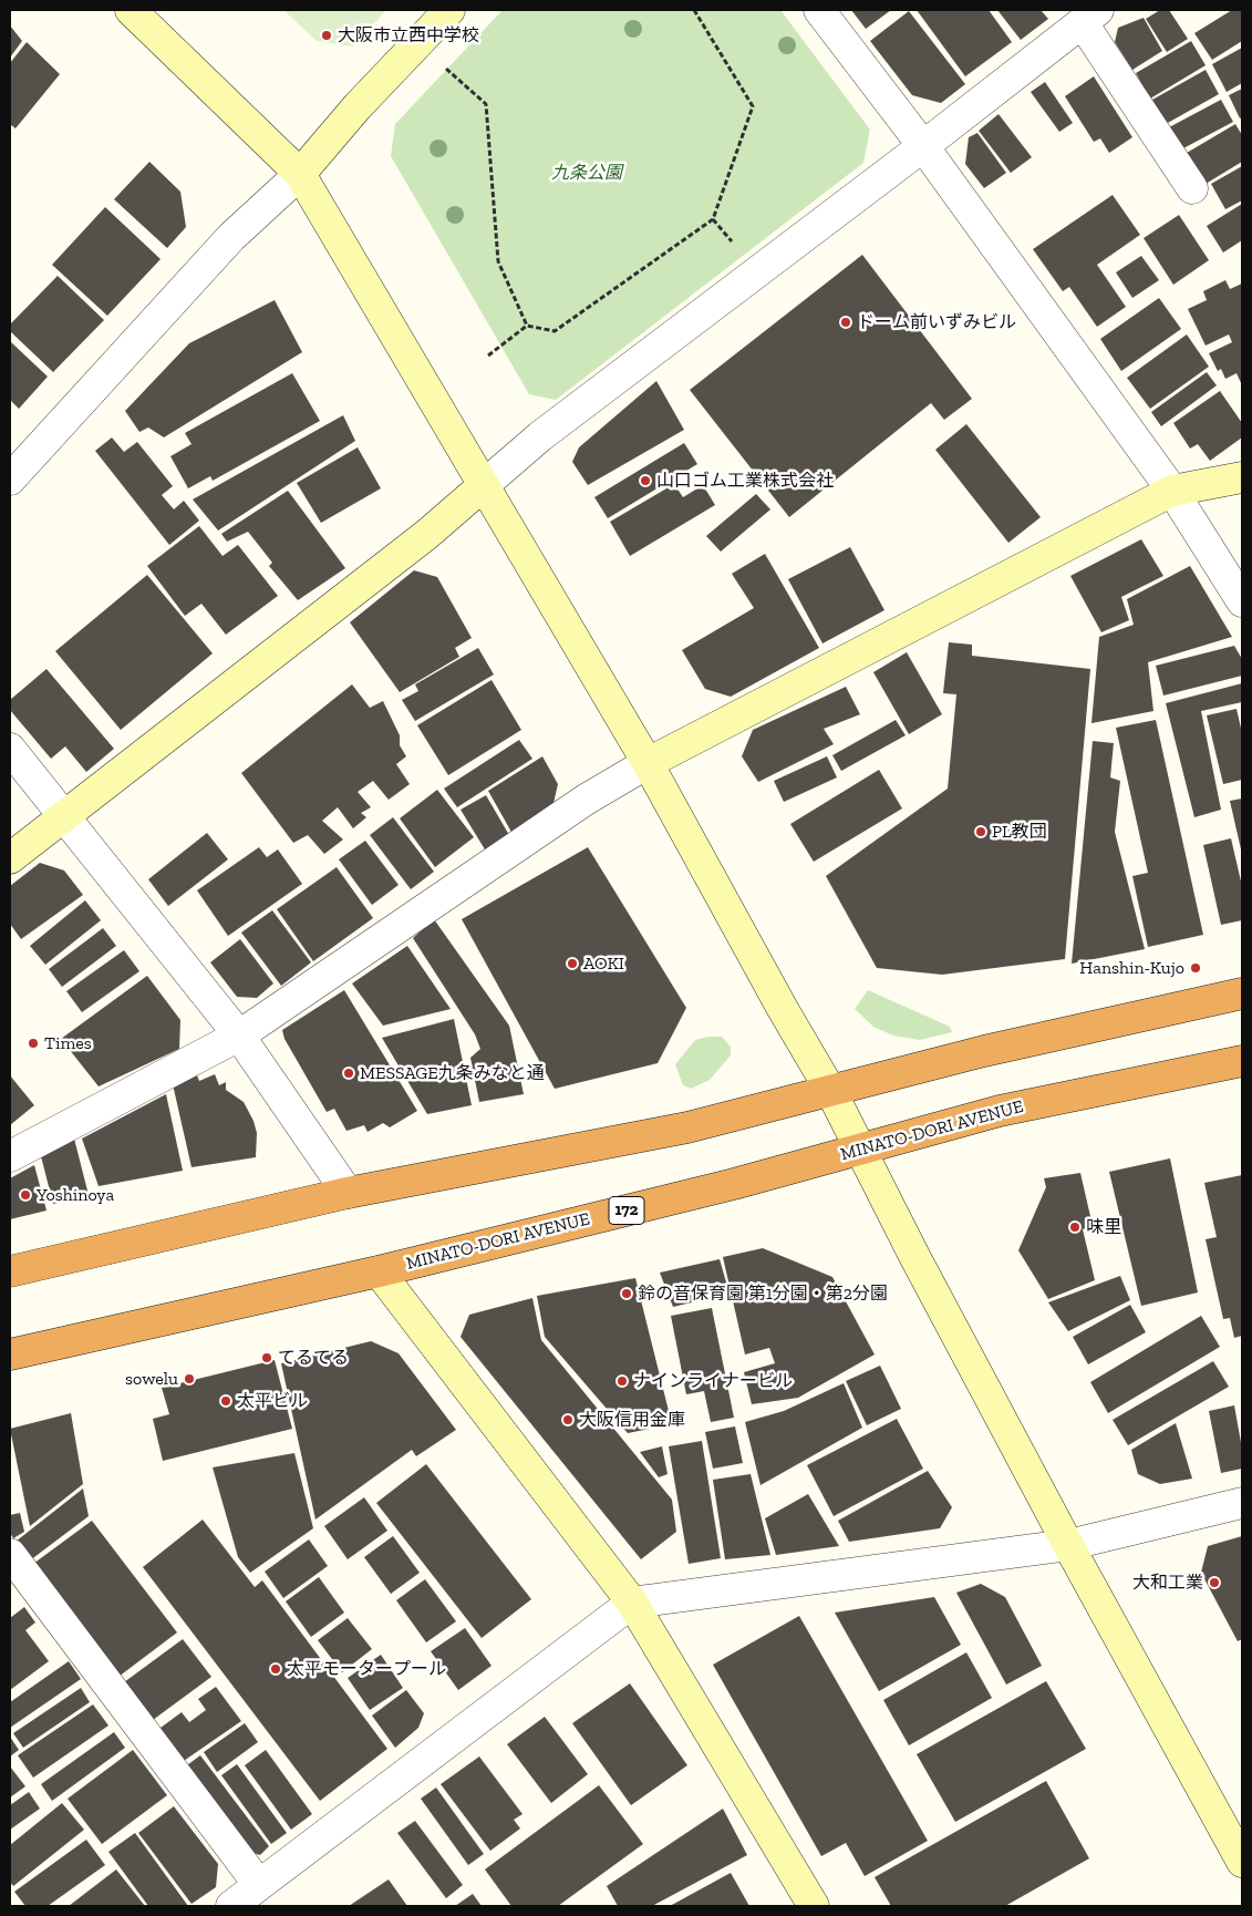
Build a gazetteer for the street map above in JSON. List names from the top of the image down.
{
  "streets": {
    "highway": ["MINATO-DORI AVENUE", "172"]
  },
  "parks": ["九条公園"],
  "places": [
    "大阪市立西中学校",
    "ドーム前いずみビル",
    "山口ゴム工業株式会社",
    "PL教団",
    "AOKI",
    "Hanshin-Kujo",
    "Times",
    "MESSAGE九条みなと通",
    "Yoshinoya",
    "味里",
    "鈴の音保育園 第1分園・第2分園",
    "てるてる",
    "sowelu",
    "ナインライナービル",
    "太平ビル",
    "大阪信用金庫",
    "大和工業",
    "太平モータープール"
  ]
}
